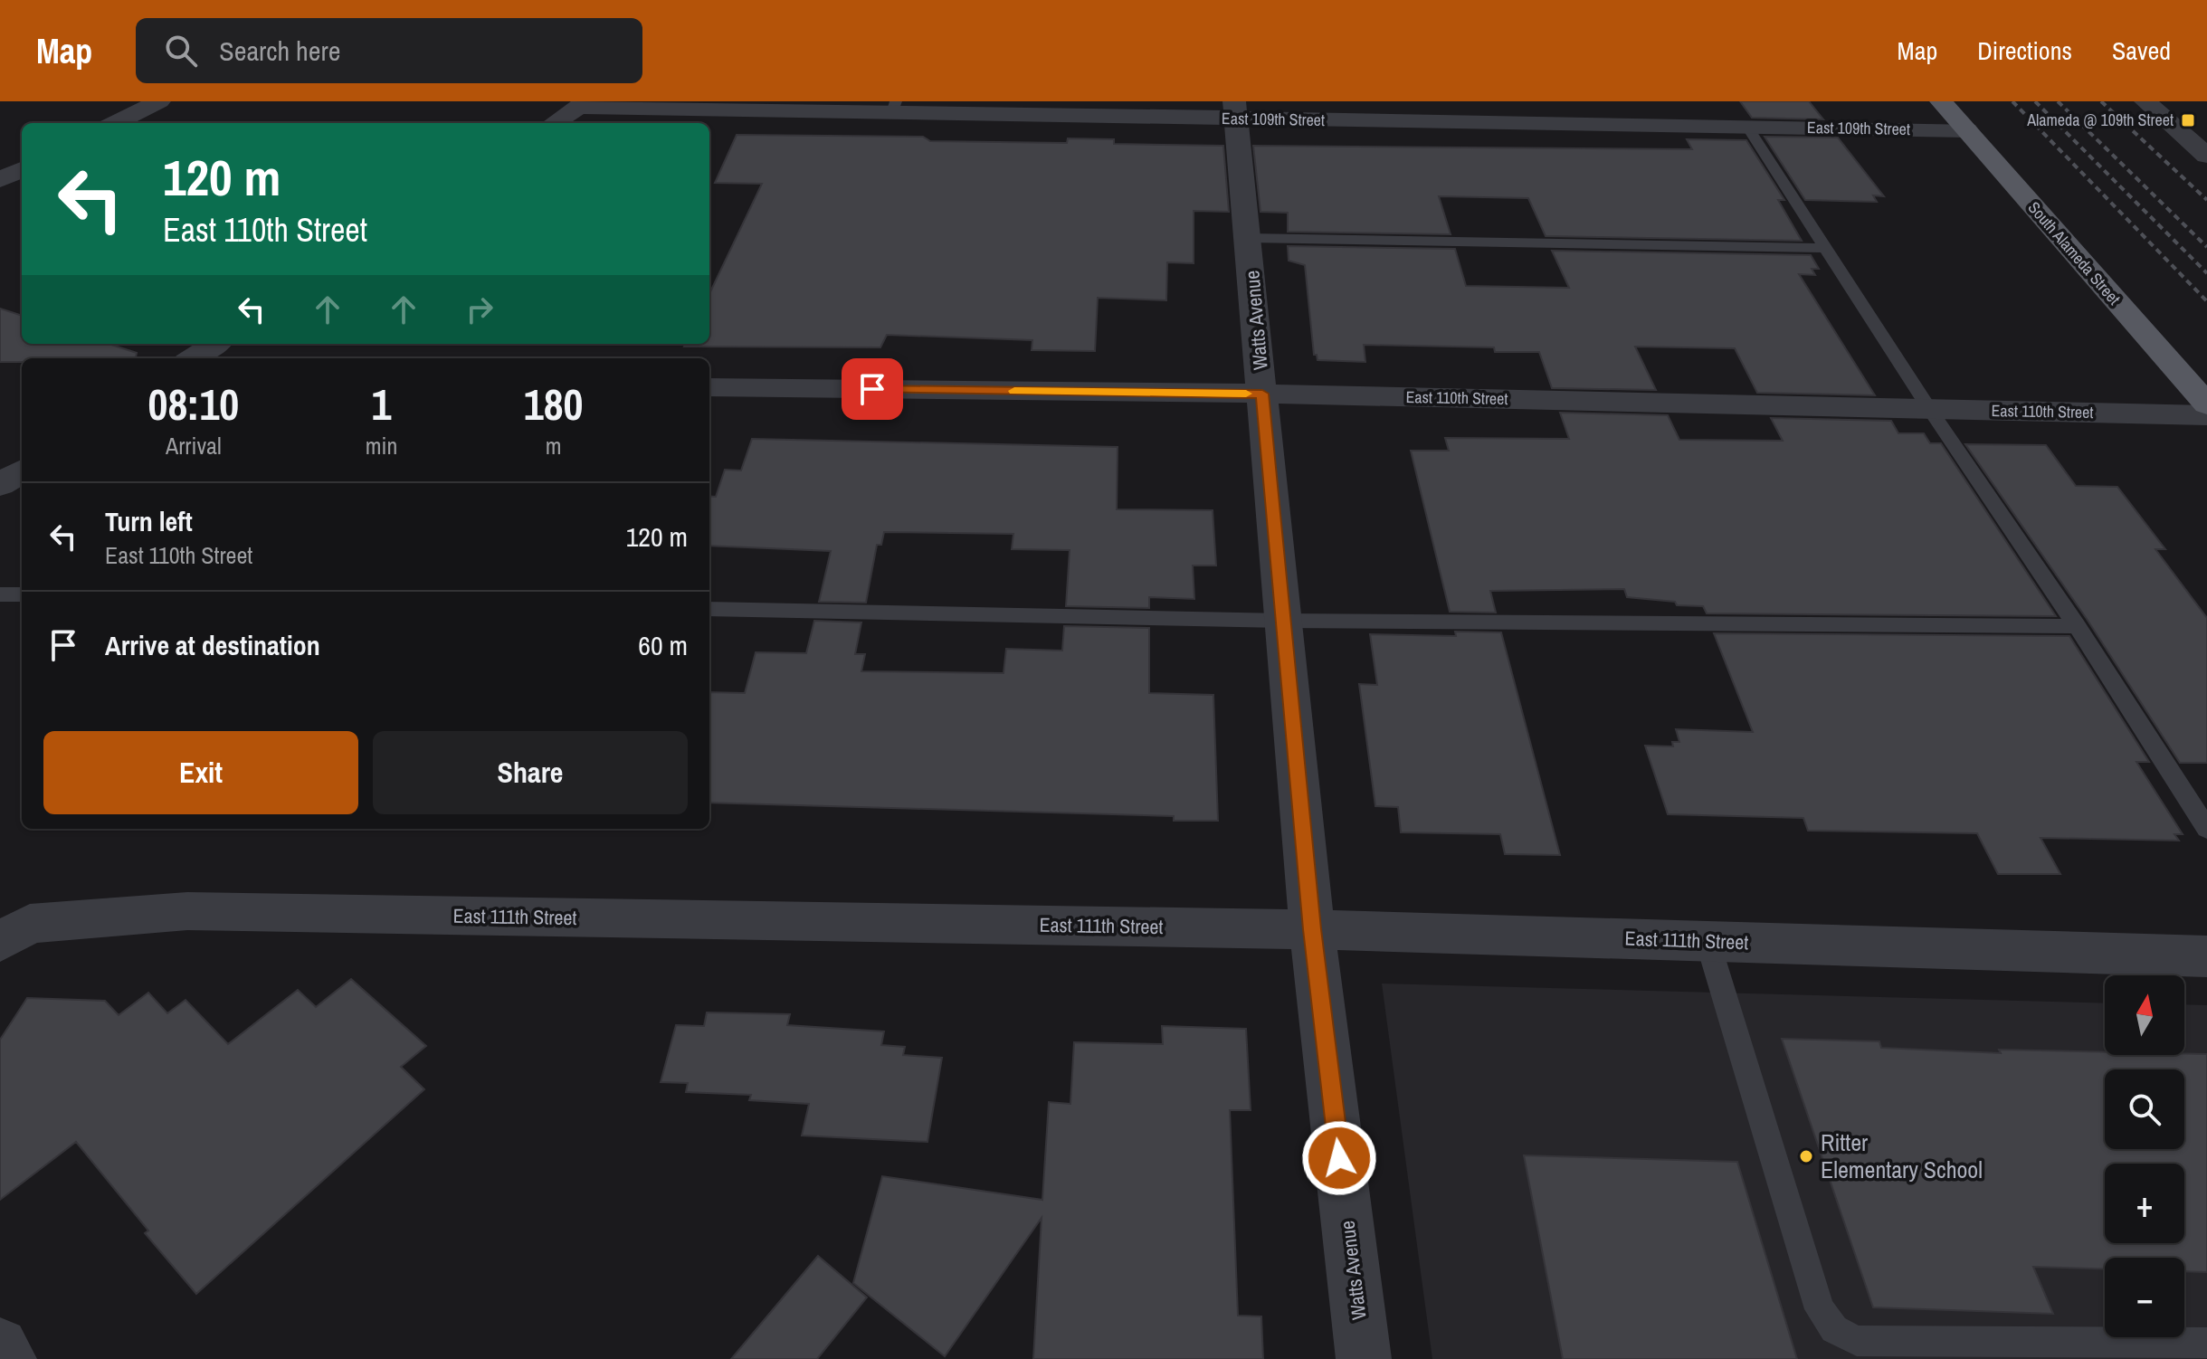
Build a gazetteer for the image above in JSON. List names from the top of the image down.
{
  "streets": {
    "main road": ["South Alameda Street"],
    "street": [
      "East 109th Street",
      "Watts Avenue",
      "East 110th Street",
      "East 111th Street"
    ]
  },
  "crossings": [
    ["East 109th Street", "South Alameda Street"],
    ["East 109th Street", "Watts Avenue"],
    ["Watts Avenue", "East 110th Street"],
    ["Watts Avenue", "East 111th Street"]
  ],
  "places": {
    "transit": ["Alameda @ 109th Street"],
    "other": ["Ritter Elementary School"]
  },
  "north": "top",
  "page": {
    "header": "Map",
    "search": "Search here",
    "nav": ["Map", "Directions", "Saved"],
    "turn": ["120 m", "East 110th Street"],
    "eta": [
      "08:10",
      "Arrival",
      "1",
      "min",
      "180",
      "m"
    ],
    "list": [
      {
        "name": "Turn left",
        "note": "East 110th Street",
        "value": "120 m"
      },
      {
        "name": "Arrive at destination",
        "value": "60 m"
      }
    ],
    "buttons": ["Exit", "Share"],
    "map_buttons": ["+", "−"]
  }
}
